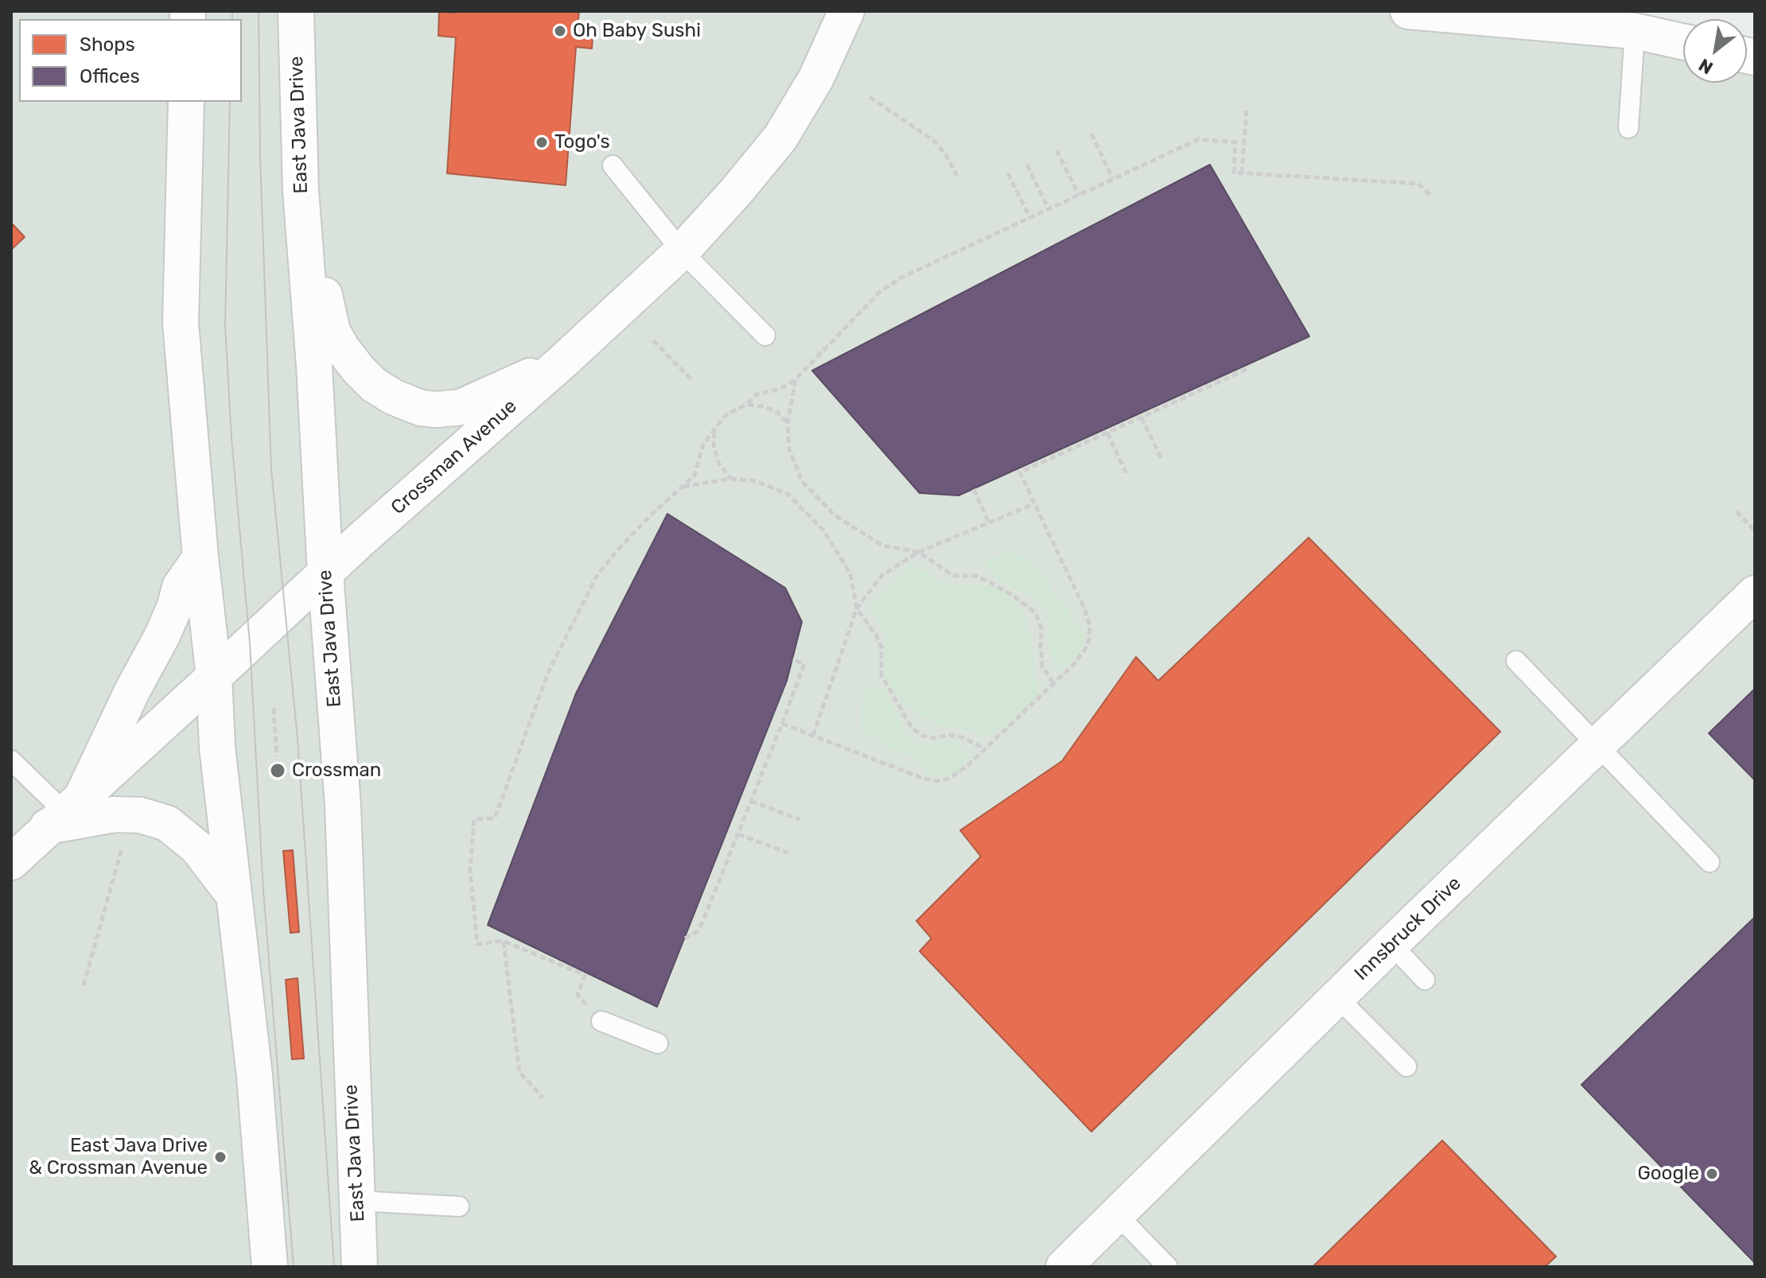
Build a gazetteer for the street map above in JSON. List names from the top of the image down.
{
  "streets": {
    "main road": ["East Java Drive", "Crossman Avenue", "Innsbruck Drive"]
  },
  "crossings": [
    ["East Java Drive", "Crossman Avenue"]
  ],
  "places": [
    "Oh Baby Sushi",
    "Togo's",
    "Crossman",
    "East Java Drive & Crossman Avenue",
    "Google"
  ],
  "legend": ["Shops", "Offices"],
  "north": "bottom left"
}
